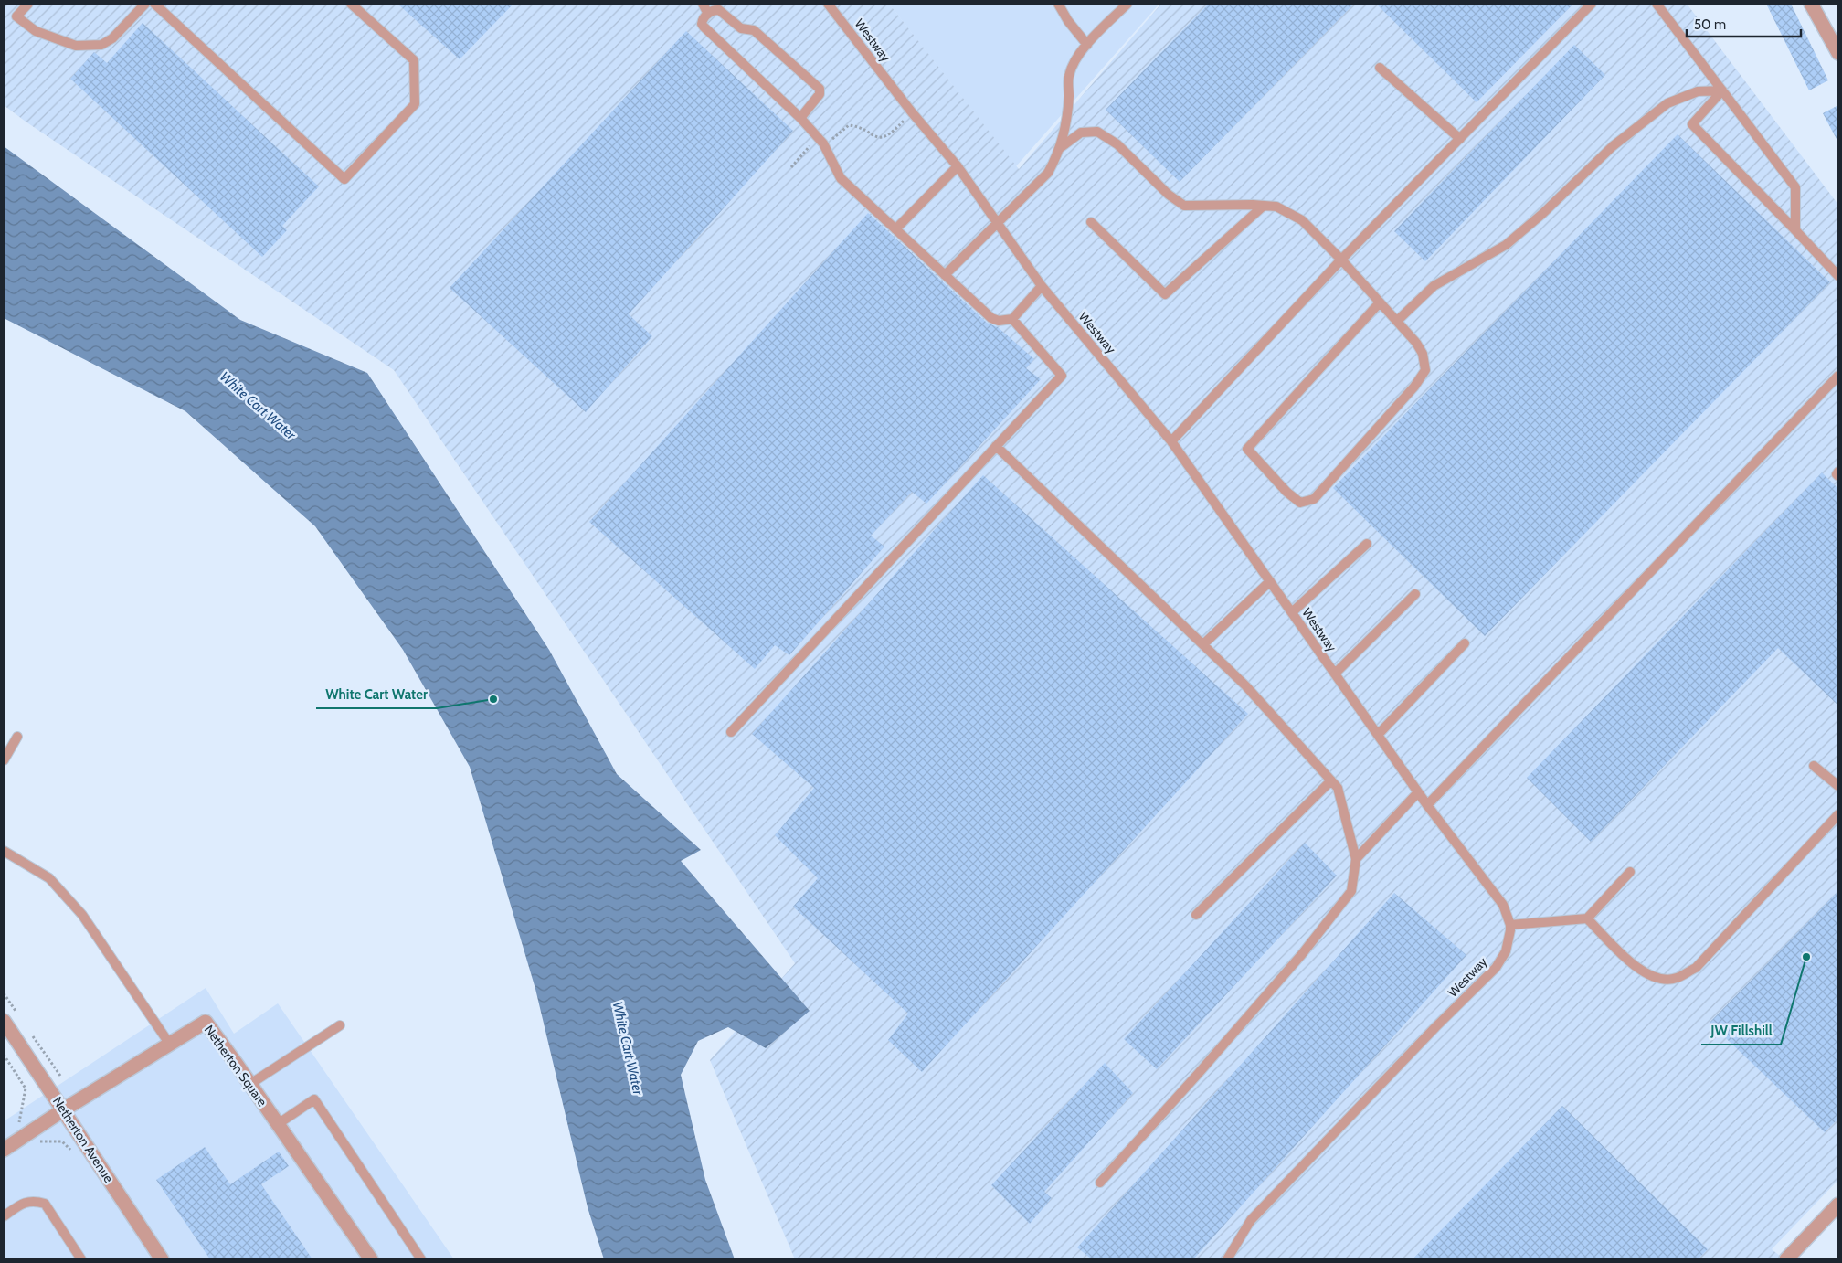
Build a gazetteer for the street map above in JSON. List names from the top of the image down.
{
  "streets": {
    "street": ["Netherton Square", "Netherton Avenue"],
    "lane": ["Westway"]
  },
  "crossings": [
    ["Netherton Square", "Netherton Avenue"]
  ],
  "water": ["White Cart Water"],
  "places": ["White Cart Water", "JW Fillshill"],
  "scale_bar": "50 m"
}
